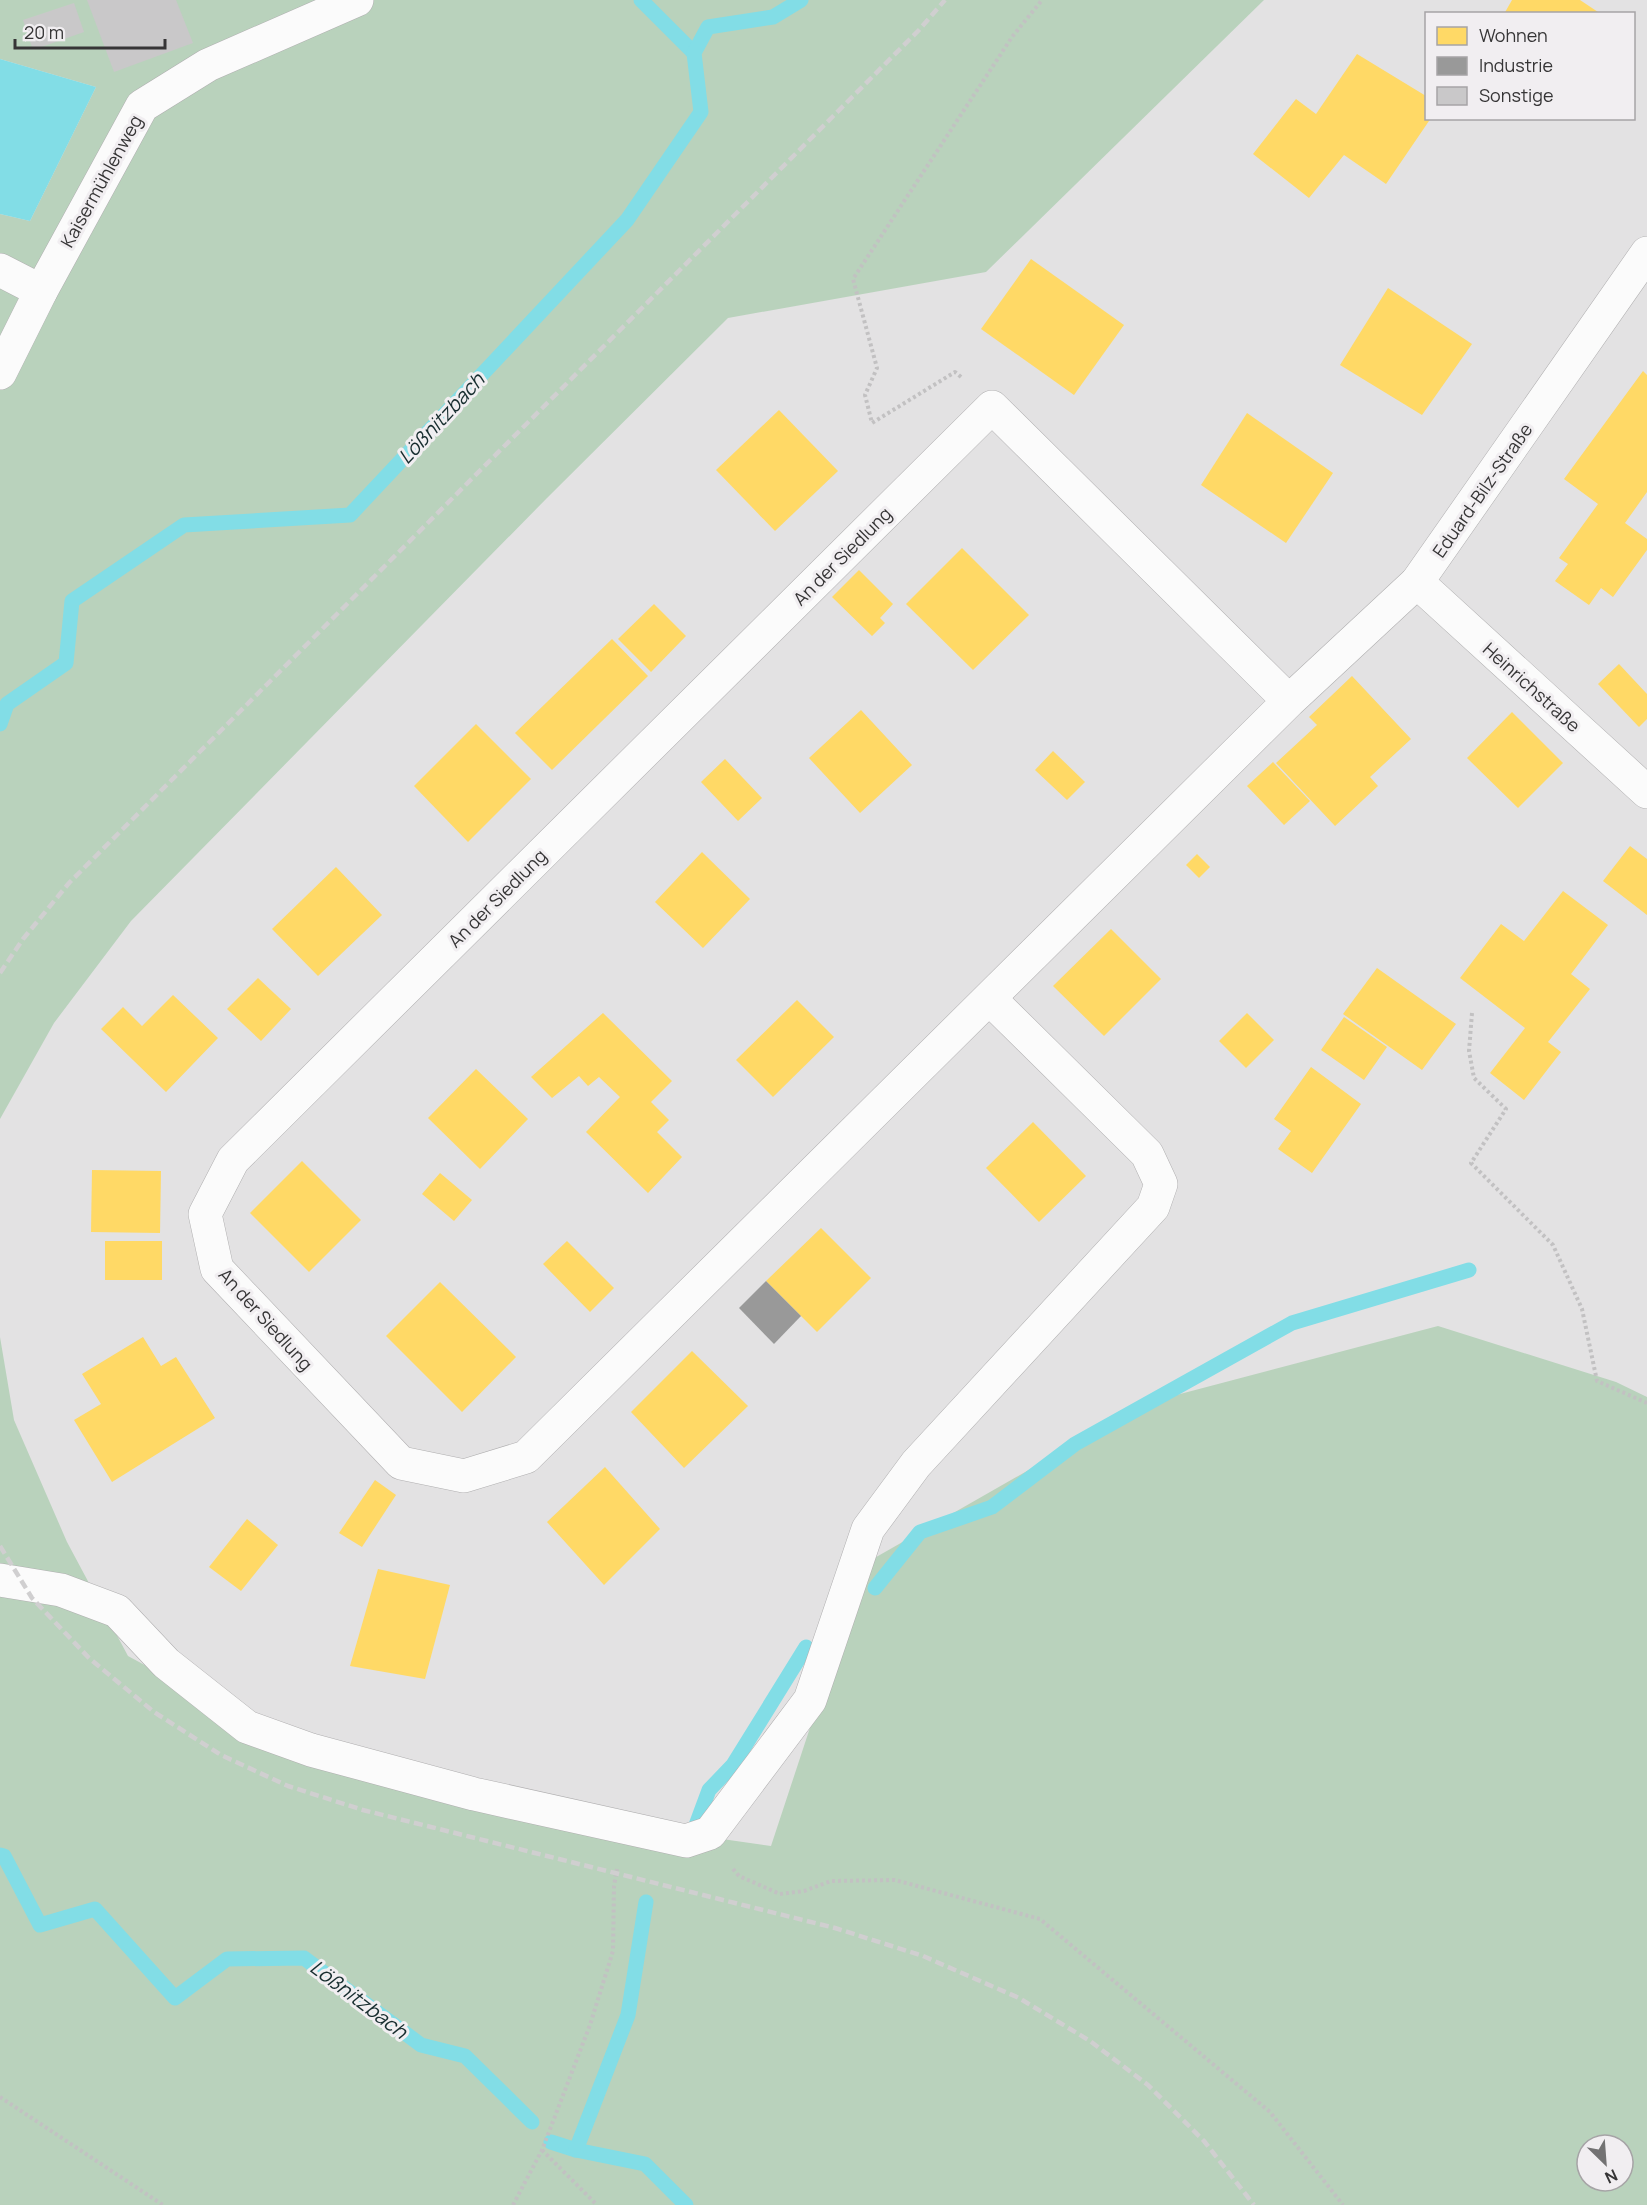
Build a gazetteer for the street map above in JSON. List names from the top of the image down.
{
  "streets": {
    "street": [
      "Kaisermühlenweg",
      "Eduard-Bilz-Straße",
      "An der Siedlung",
      "Heinrichstraße"
    ]
  },
  "crossings": [
    ["Eduard-Bilz-Straße", "An der Siedlung"],
    ["Eduard-Bilz-Straße", "Heinrichstraße"]
  ],
  "water": ["Lößnitzbach"],
  "legend": ["Wohnen", "Industrie", "Sonstige"],
  "scale_bar": "20 m",
  "north": "bottom right"
}
